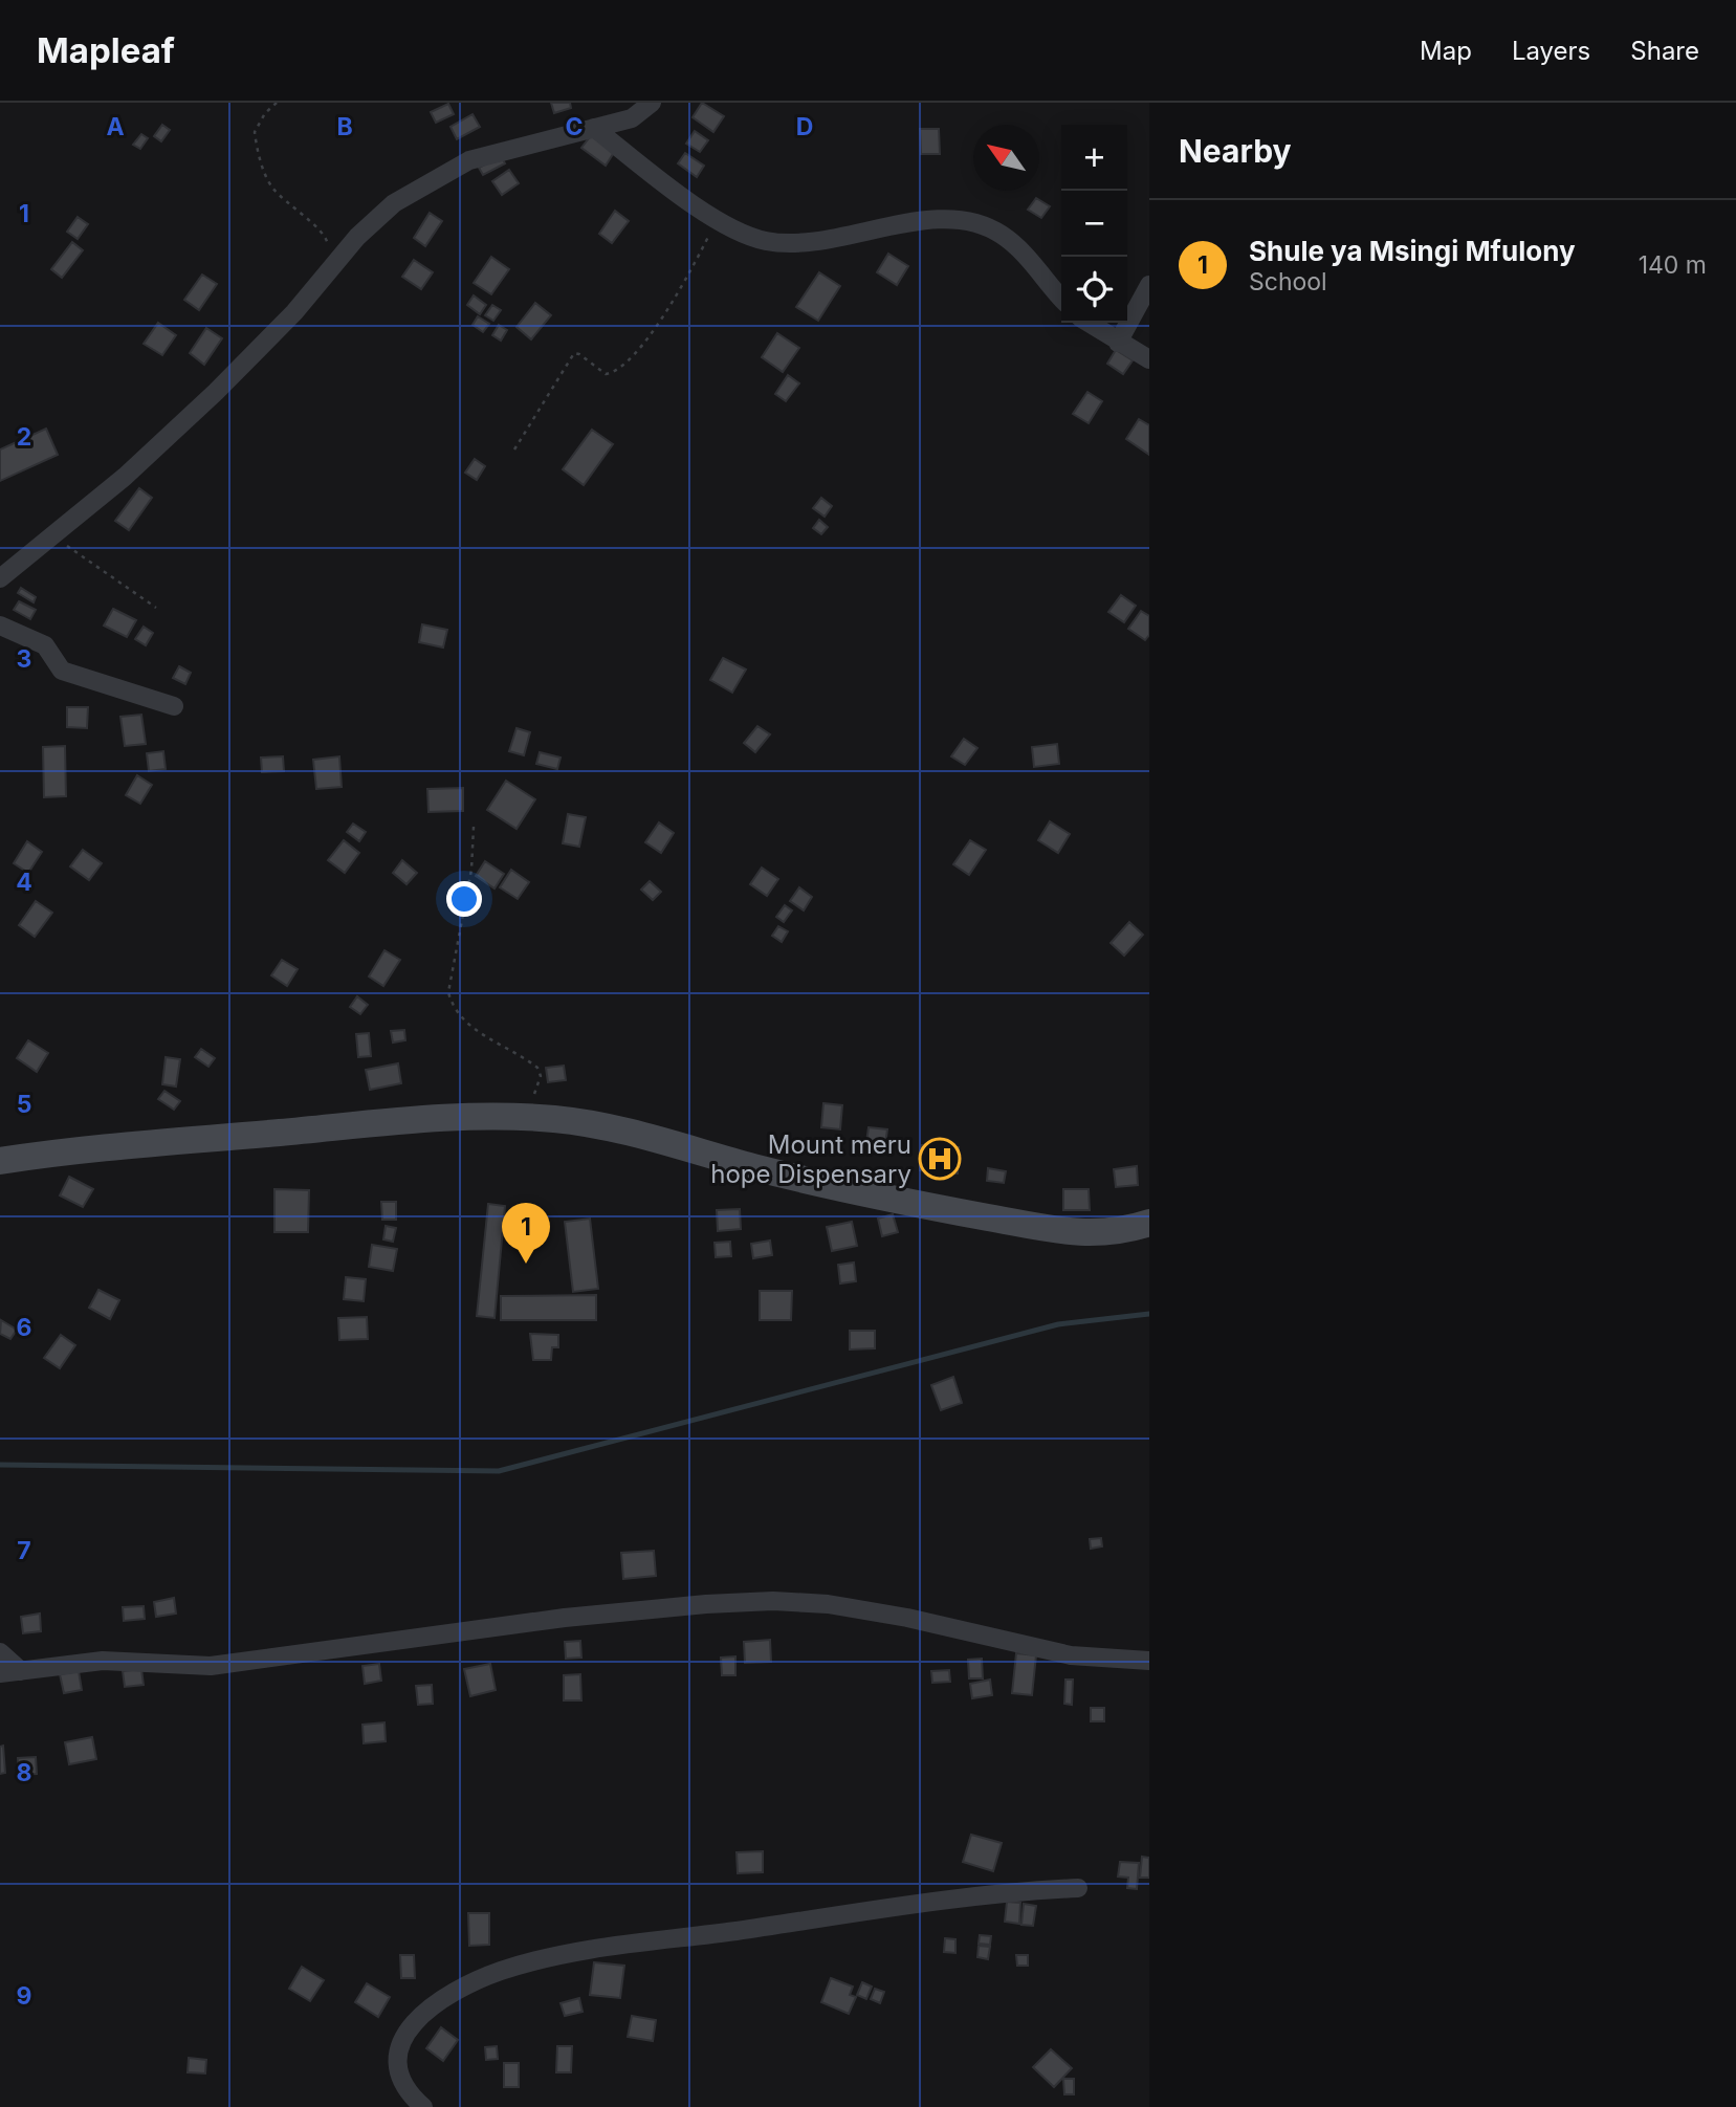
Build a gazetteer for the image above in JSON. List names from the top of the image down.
{
  "places": {
    "hospital": ["Mount meru hope Dispensary"]
  },
  "north": "top left",
  "page": {
    "header": "Mapleaf",
    "nav": ["Map", "Layers", "Share"],
    "heading": "Nearby",
    "map_buttons": ["+", "−"],
    "list": [
      {
        "mark": "1",
        "name": "Shule ya Msingi Mfulony",
        "note": "School",
        "value": "140 m"
      }
    ],
    "pins": "1"
  },
  "grid": {
    "columns": [
      "A",
      "B",
      "C",
      "D"
    ],
    "rows": [
      "1",
      "2",
      "3",
      "4",
      "5",
      "6",
      "7",
      "8",
      "9"
    ]
  }
}
